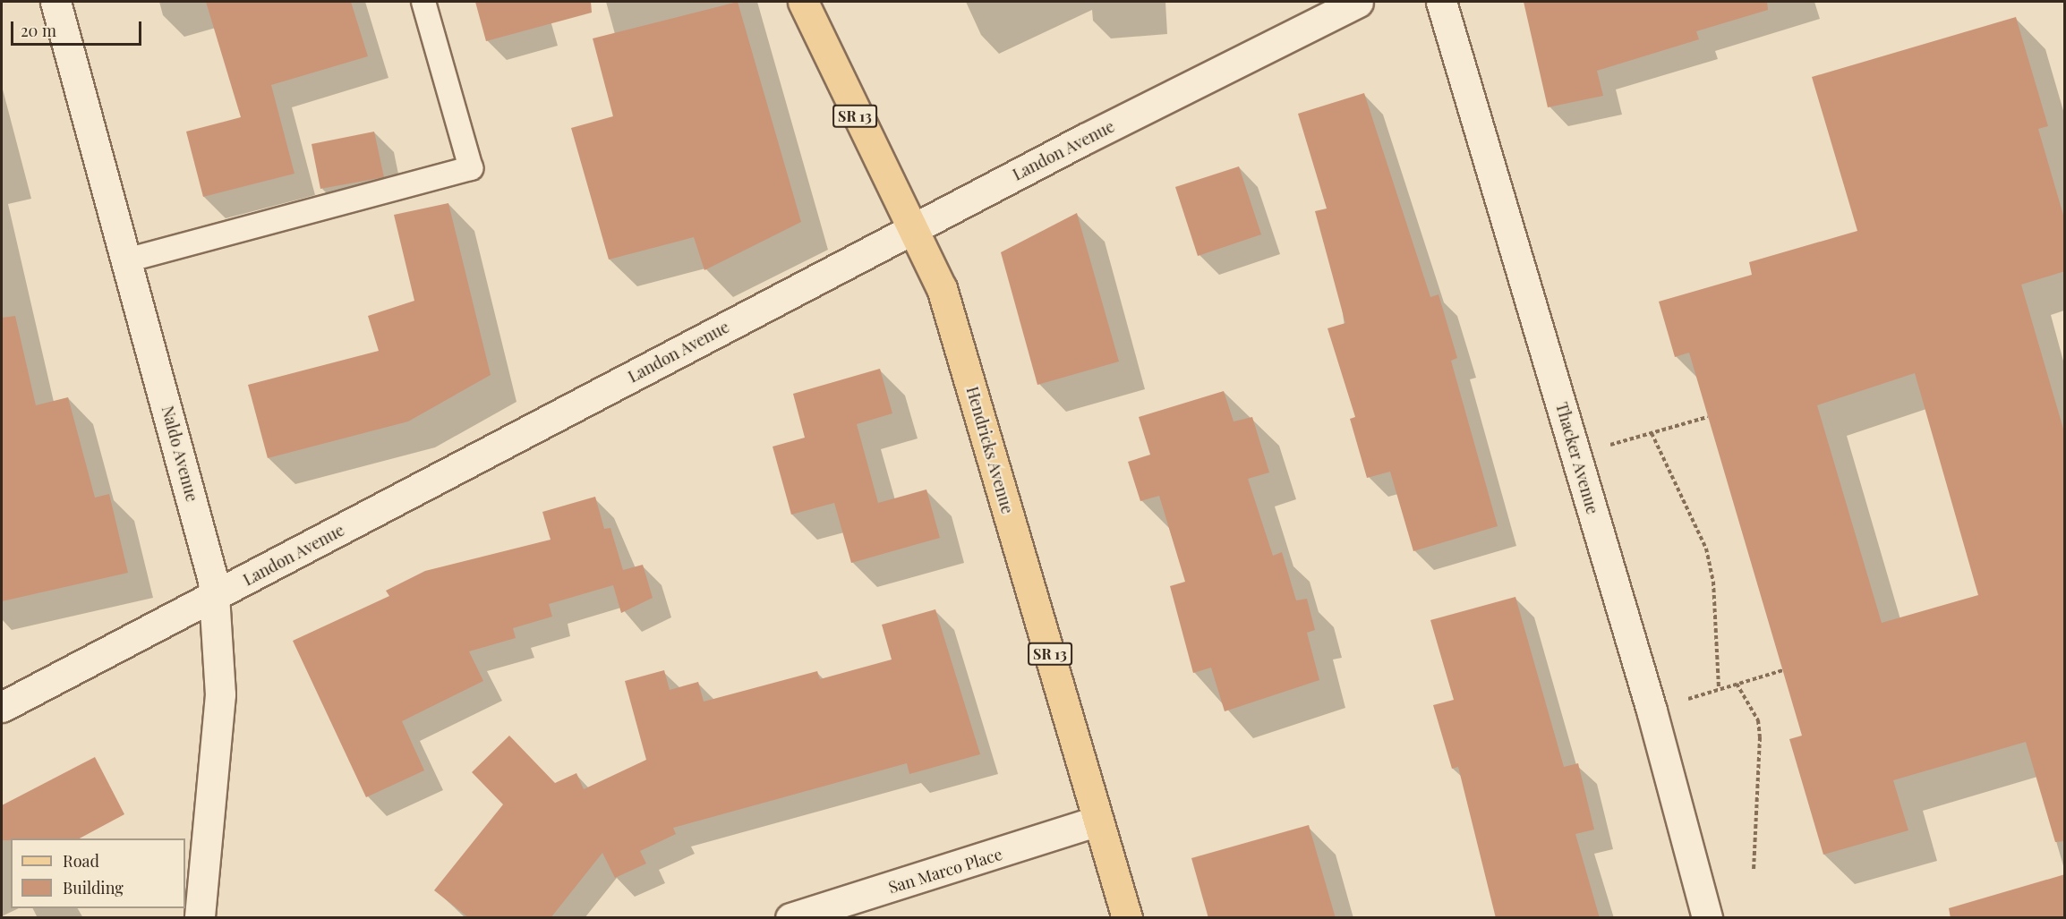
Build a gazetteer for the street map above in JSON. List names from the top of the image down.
{
  "streets": {
    "main road": ["SR 13", "Hendricks Avenue"],
    "street": [
      "Landon Avenue",
      "Naldo Avenue",
      "Thacker Avenue",
      "San Marco Place"
    ]
  },
  "crossings": [
    ["Landon Avenue", "Hendricks Avenue"],
    ["Landon Avenue", "Naldo Avenue"],
    ["Hendricks Avenue", "San Marco Place"]
  ],
  "legend": ["Road", "Building"],
  "scale_bar": "20 m"
}
